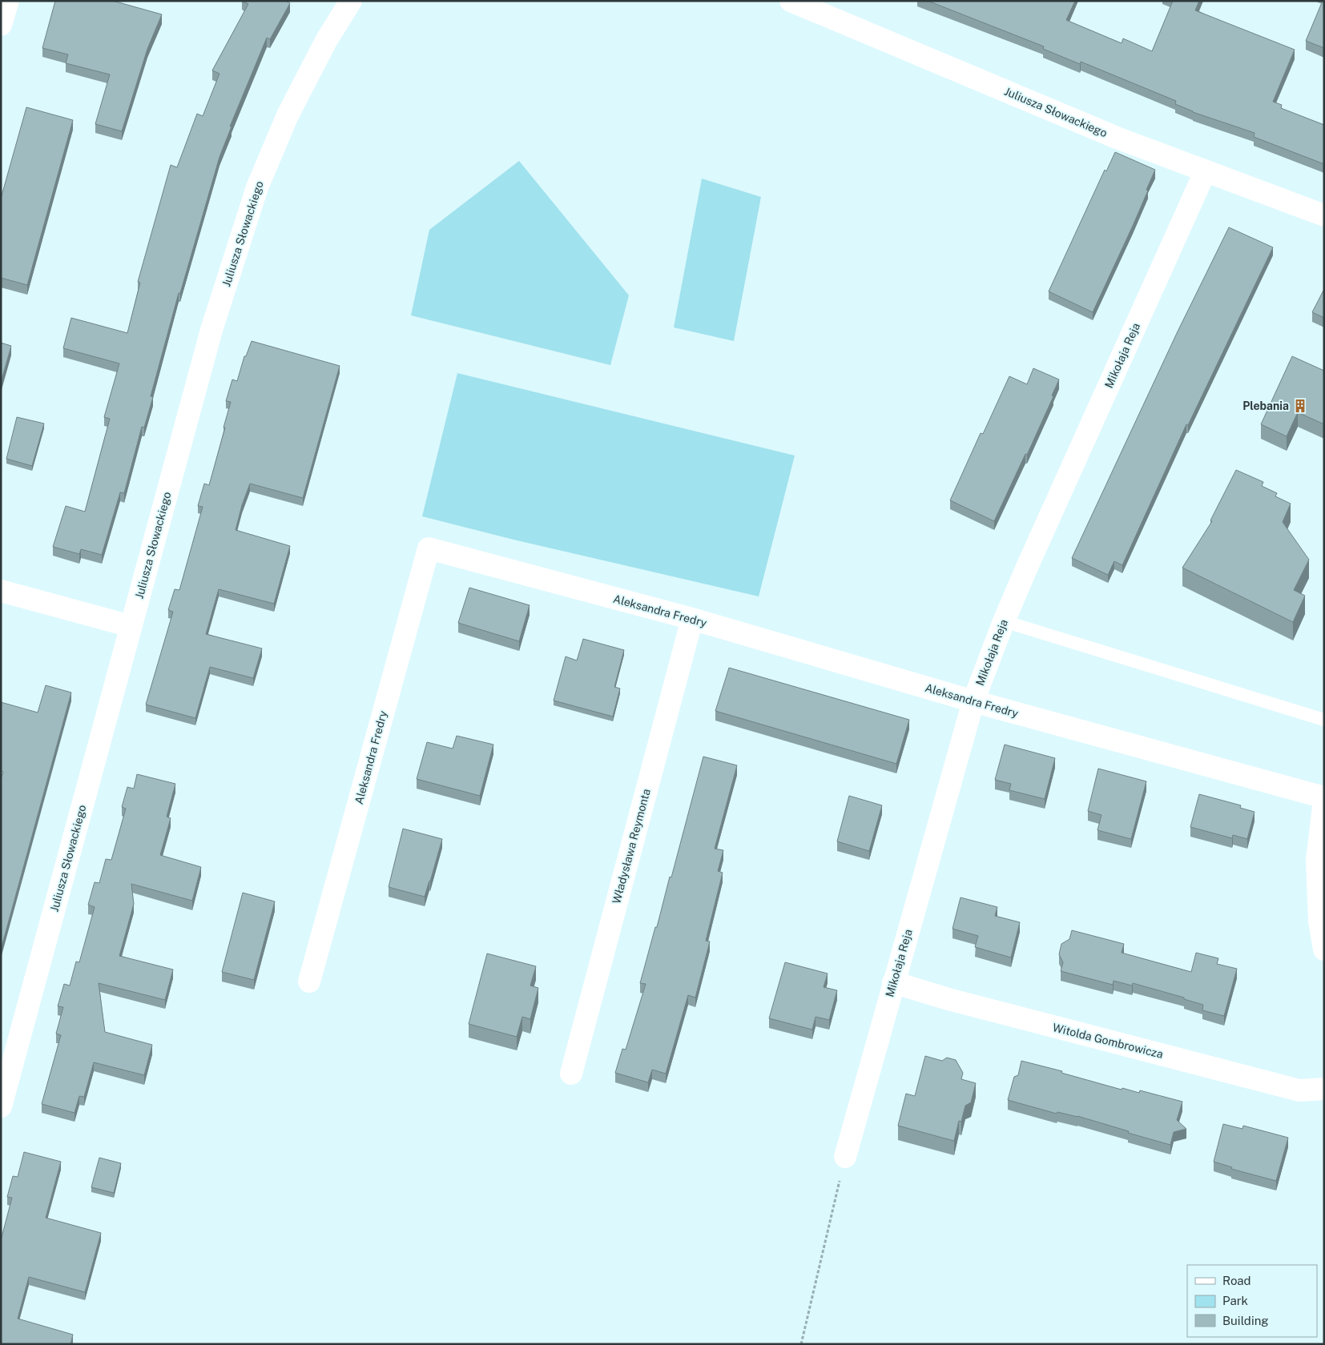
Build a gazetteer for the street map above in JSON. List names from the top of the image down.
{
  "streets": {
    "street": [
      "Juliusza Słowackiego",
      "Mikołaja Reja",
      "Aleksandra Fredry",
      "Władysława Reymonta",
      "Witolda Gombrowicza"
    ]
  },
  "crossings": [
    ["Juliusza Słowackiego", "Mikołaja Reja"],
    ["Mikołaja Reja", "Aleksandra Fredry"],
    ["Mikołaja Reja", "Witolda Gombrowicza"],
    ["Aleksandra Fredry", "Władysława Reymonta"]
  ],
  "places": {
    "building": ["Plebania"]
  },
  "legend": ["Road", "Park", "Building"]
}
